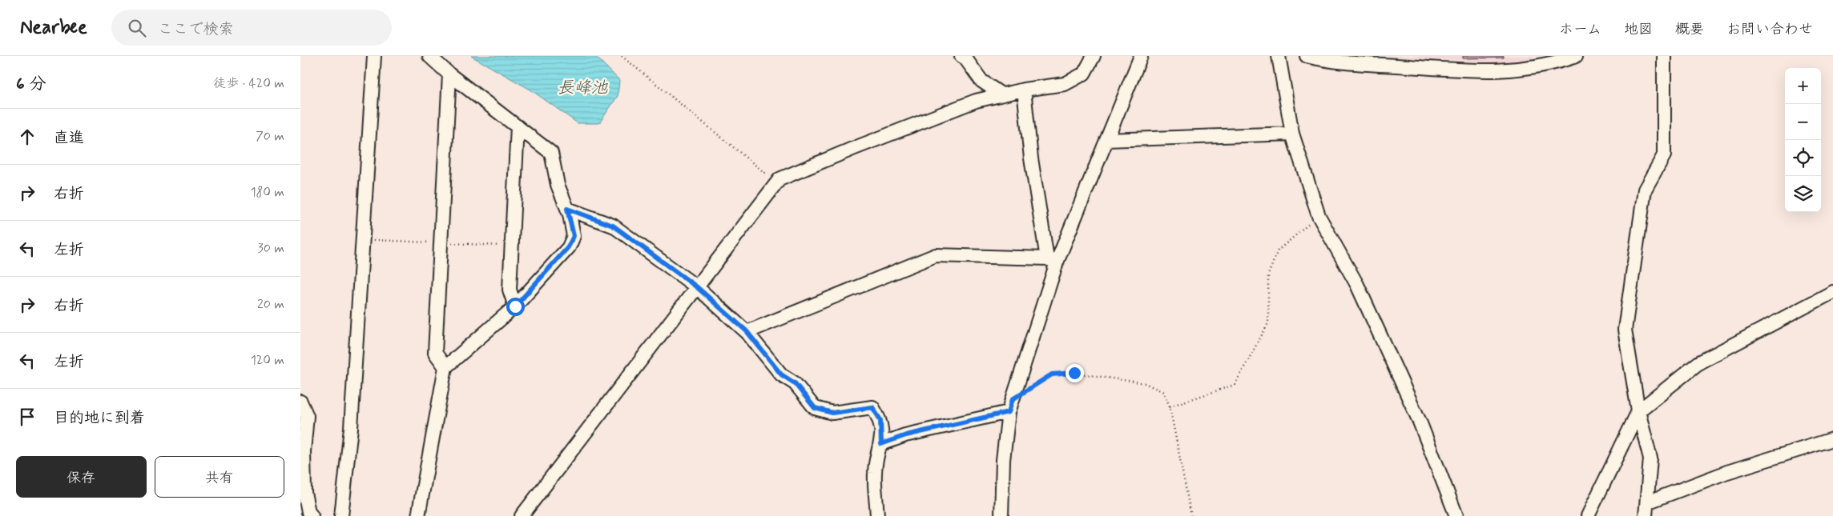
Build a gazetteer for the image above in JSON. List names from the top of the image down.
{
  "water": ["長峰池"],
  "page": {
    "header": "Nearbee",
    "search": "ここで検索",
    "nav": [
      "ホーム",
      "地図",
      "概要",
      "お問い合わせ"
    ],
    "heading": ["6 分", "徒歩 · 420 m"],
    "map_buttons": ["+", "−"],
    "list": [
      ["直進", "70 m"],
      ["右折", "180 m"],
      ["左折", "30 m"],
      ["右折", "20 m"],
      ["左折", "120 m"],
      "目的地に到着"
    ],
    "buttons": ["保存", "共有"]
  }
}
